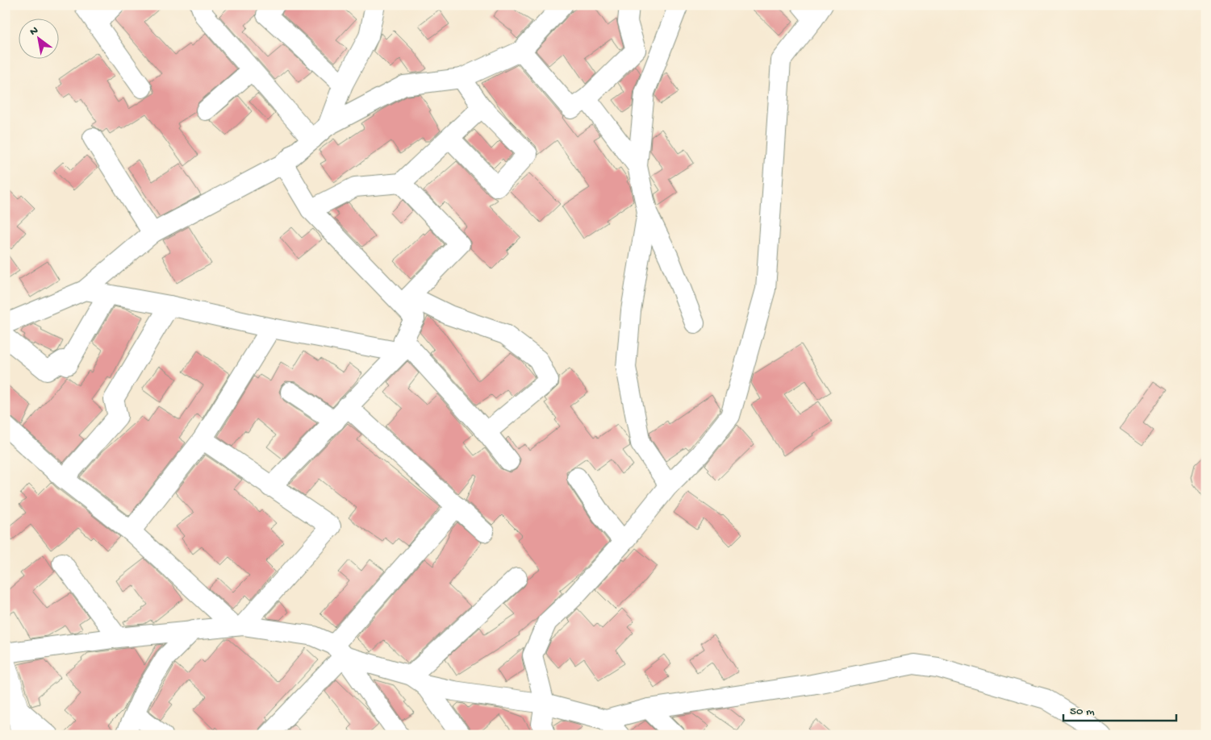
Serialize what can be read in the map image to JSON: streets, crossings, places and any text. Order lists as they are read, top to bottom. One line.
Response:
{"scale_bar":"50 m","north":"top left"}
